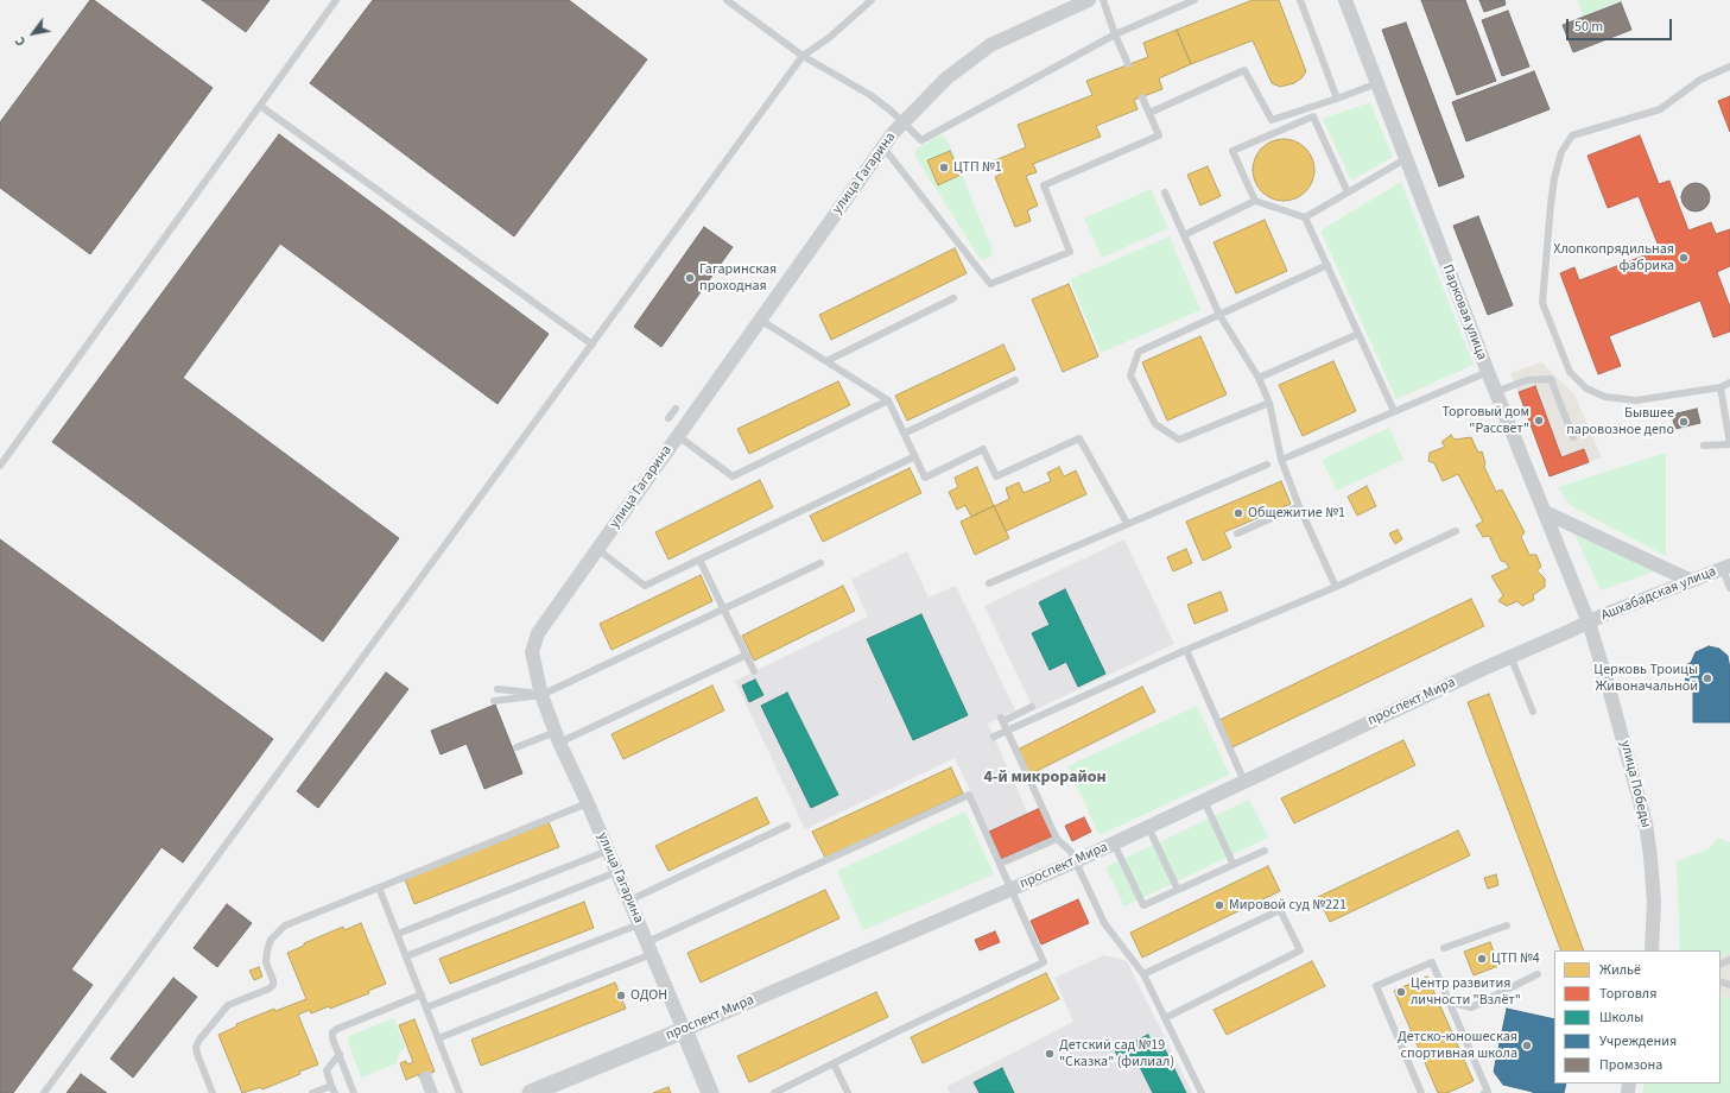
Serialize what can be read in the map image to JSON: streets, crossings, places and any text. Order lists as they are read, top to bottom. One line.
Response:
{"streets":{"street":["улица Гагарина","Парковая улица","Ашхабадская улица","проспект Мира","улица Победы"]},"crossings":[["улица Гагарина","проспект Мира"],["Парковая улица","Ашхабадская улица"],["Парковая улица","проспект Мира"],["Парковая улица","улица Победы"],["Ашхабадская улица","проспект Мира"],["Ашхабадская улица","улица Победы"],["проспект Мира","улица Победы"]],"districts":["4-й микрорайон"],"places":["ЦТП №1","Хлопкопрядильная фабрика","Гагаринская проходная","Торговый дом \"Рассвет\"","Бывшее паровозное депо","Общежитие №1","Церковь Троицы Живоначальной","Мировой суд №221","ЦТП №4","Центр развития личности \"Взлёт\"","ОДОН","Детско-юношеская спортивная школа","Детский сад №19 \"Сказка\" (филиал)"],"legend":["Жильё","Торговля","Школы","Учреждения","Промзона"],"scale_bar":"50 m","north":"bottom left"}
